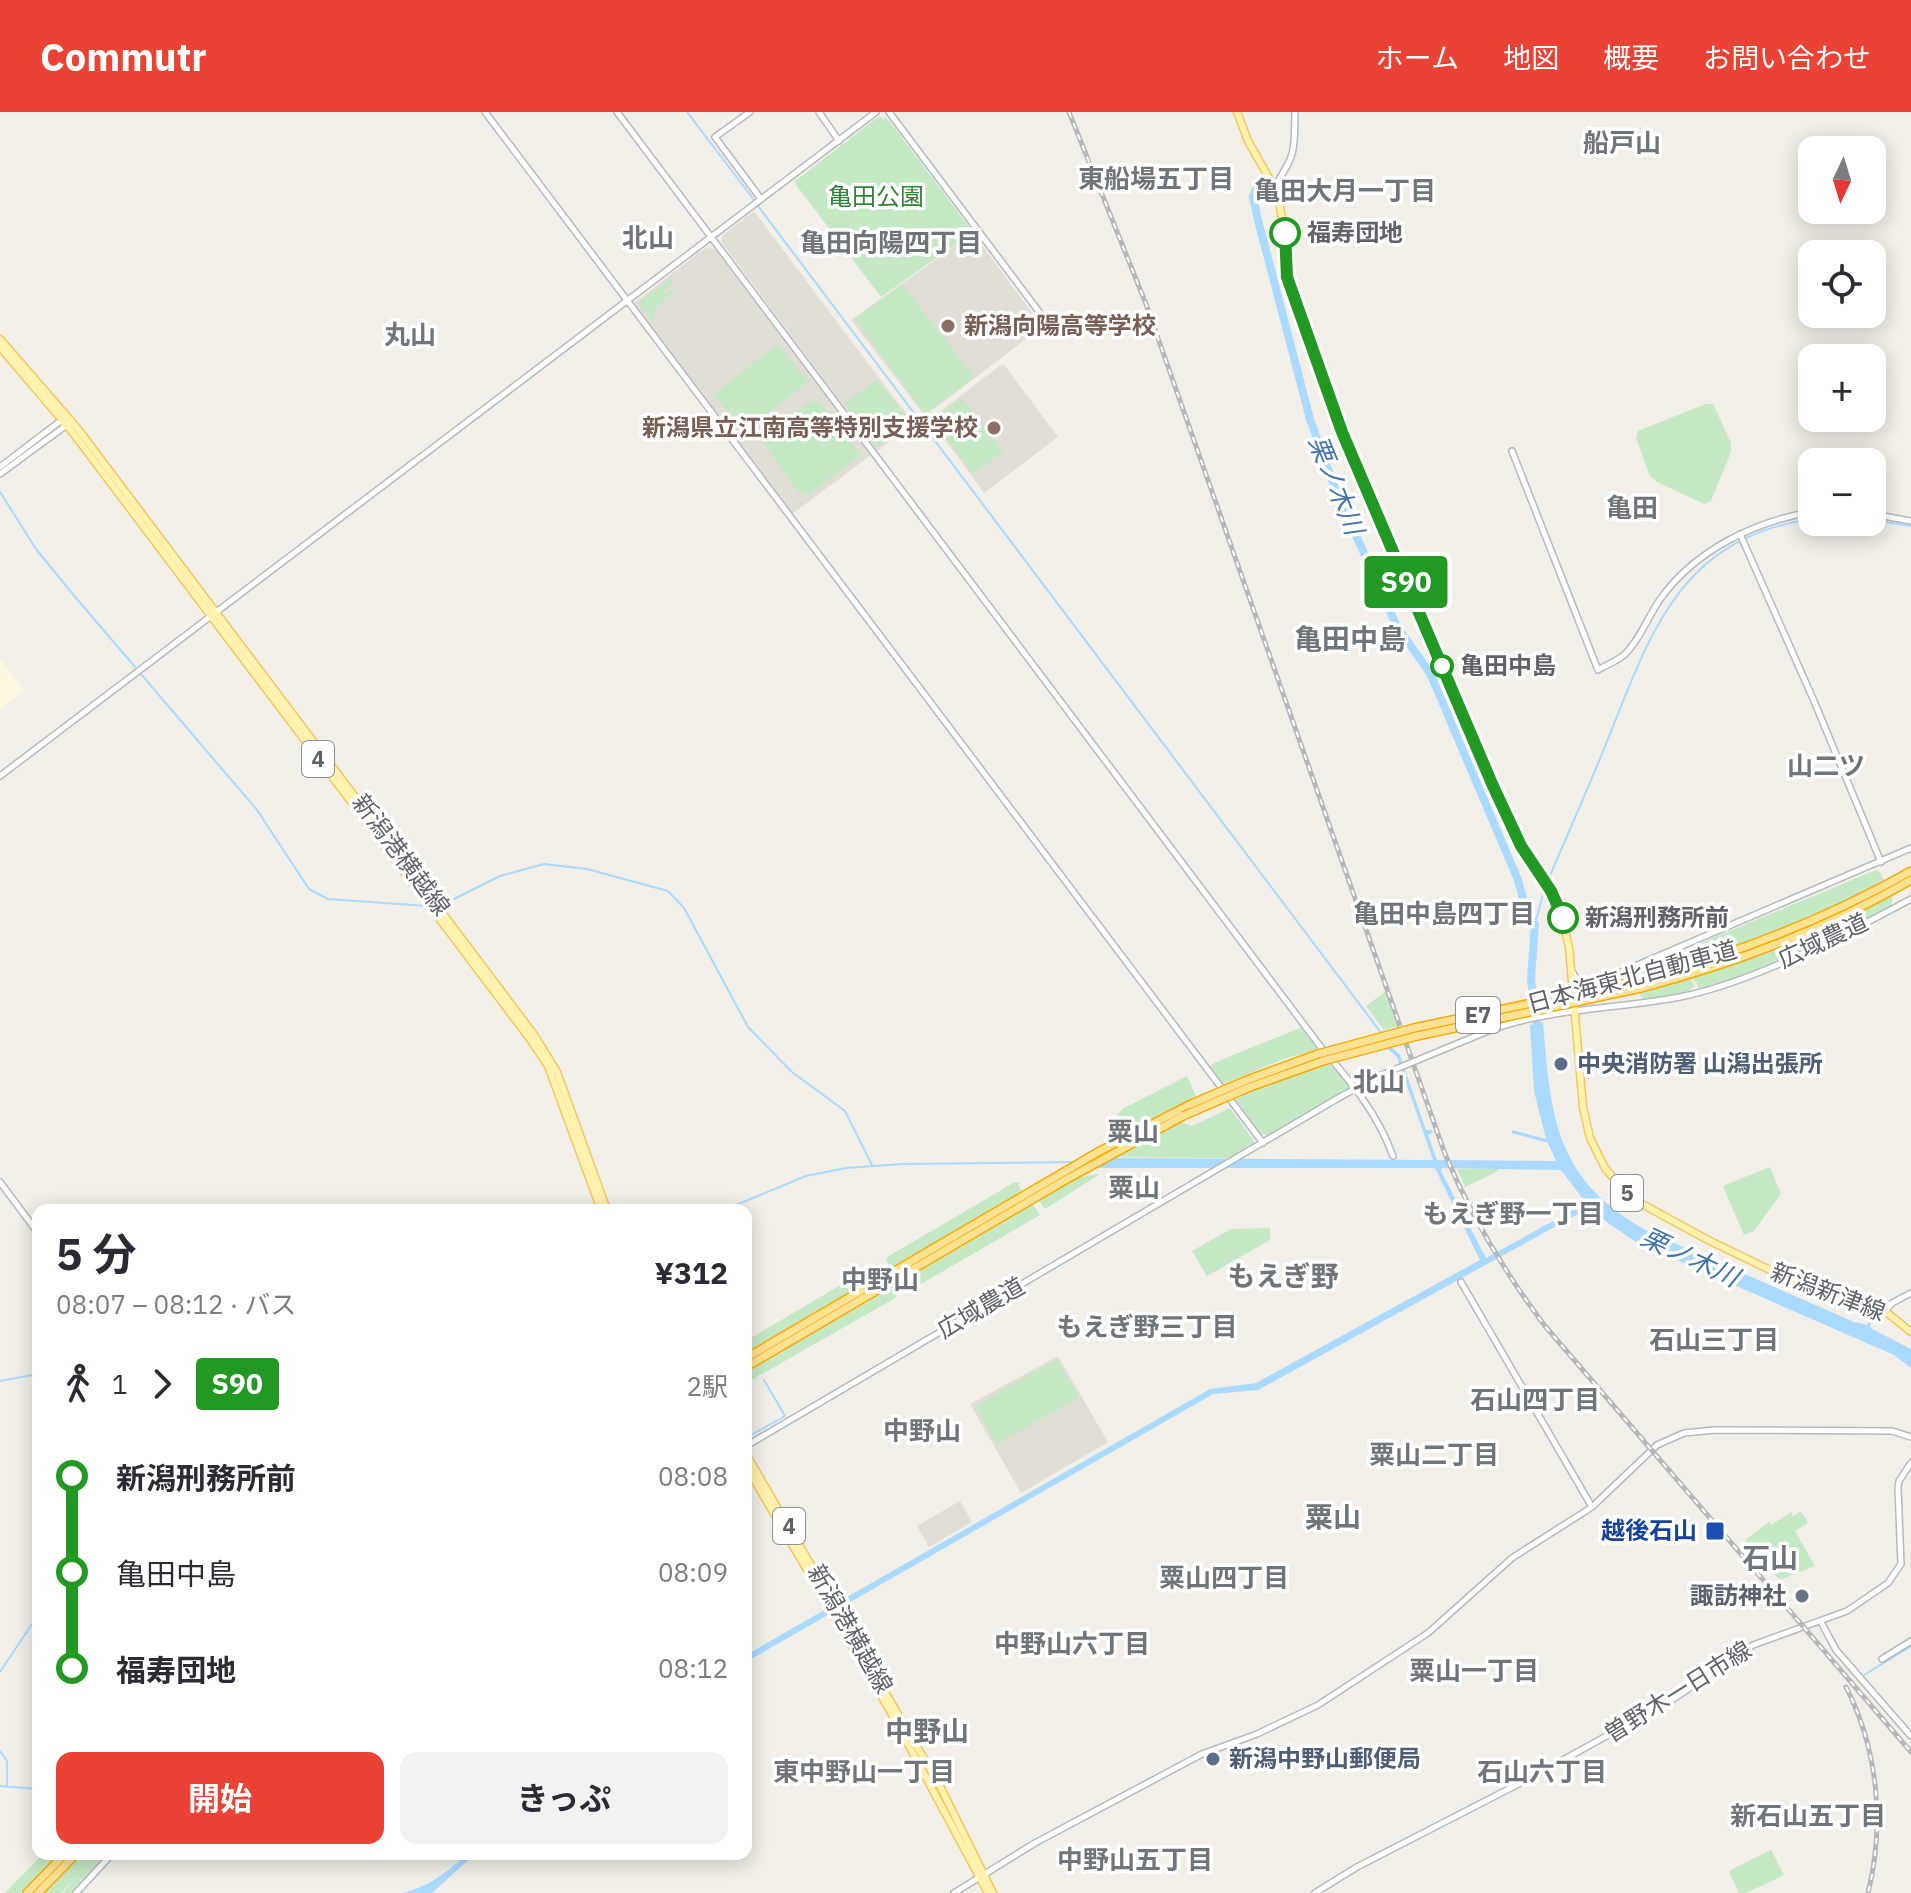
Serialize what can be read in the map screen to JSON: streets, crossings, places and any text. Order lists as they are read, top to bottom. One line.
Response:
{"streets":{"highway":["日本海東北自動車道","E7"],"main road":["4","新潟港横越線","5","新潟新津線"],"street":["広域農道","曽野木一日市線"]},"crossings":[["広域農道","新潟新津線"]],"districts":["船戸山","東船場五丁目","亀田大月一丁目","北山","亀田向陽四丁目","丸山","亀田","亀田中島","山二ツ","亀田中島四丁目","北山","粟山","粟山","もえぎ野一丁目","もえぎ野","中野山","もえぎ野三丁目","石山三丁目","石山四丁目","中野山","粟山二丁目","粟山","石山","粟山四丁目","中野山六丁目","粟山一丁目","中野山","東中野山一丁目","石山六丁目","新石山五丁目","中野山五丁目"],"water":["栗ノ木川"],"parks":["亀田公園"],"places":{"other":["福寿団地","新潟向陽高等学校","新潟県立江南高等特別支援学校","亀田中島","新潟刑務所前","中央消防署 山潟出張所","諏訪神社","新潟中野山郵便局"],"transit":["越後石山"]},"lines":["bus line S90"],"north":"bottom","page":{"header":"Commutr","nav":["ホーム","地図","概要","お問い合わせ"],"on_map":"S90","map_buttons":["+","−"],"heading":["5 分","08:07 – 08:12 · バス","¥312"],"legs":["1","S90","2駅"],"list":[{"name":"新潟刑務所前","value":"08:08"},{"name":"亀田中島","value":"08:09"},{"name":"福寿団地","value":"08:12"}],"buttons":["開始","きっぷ"]}}
